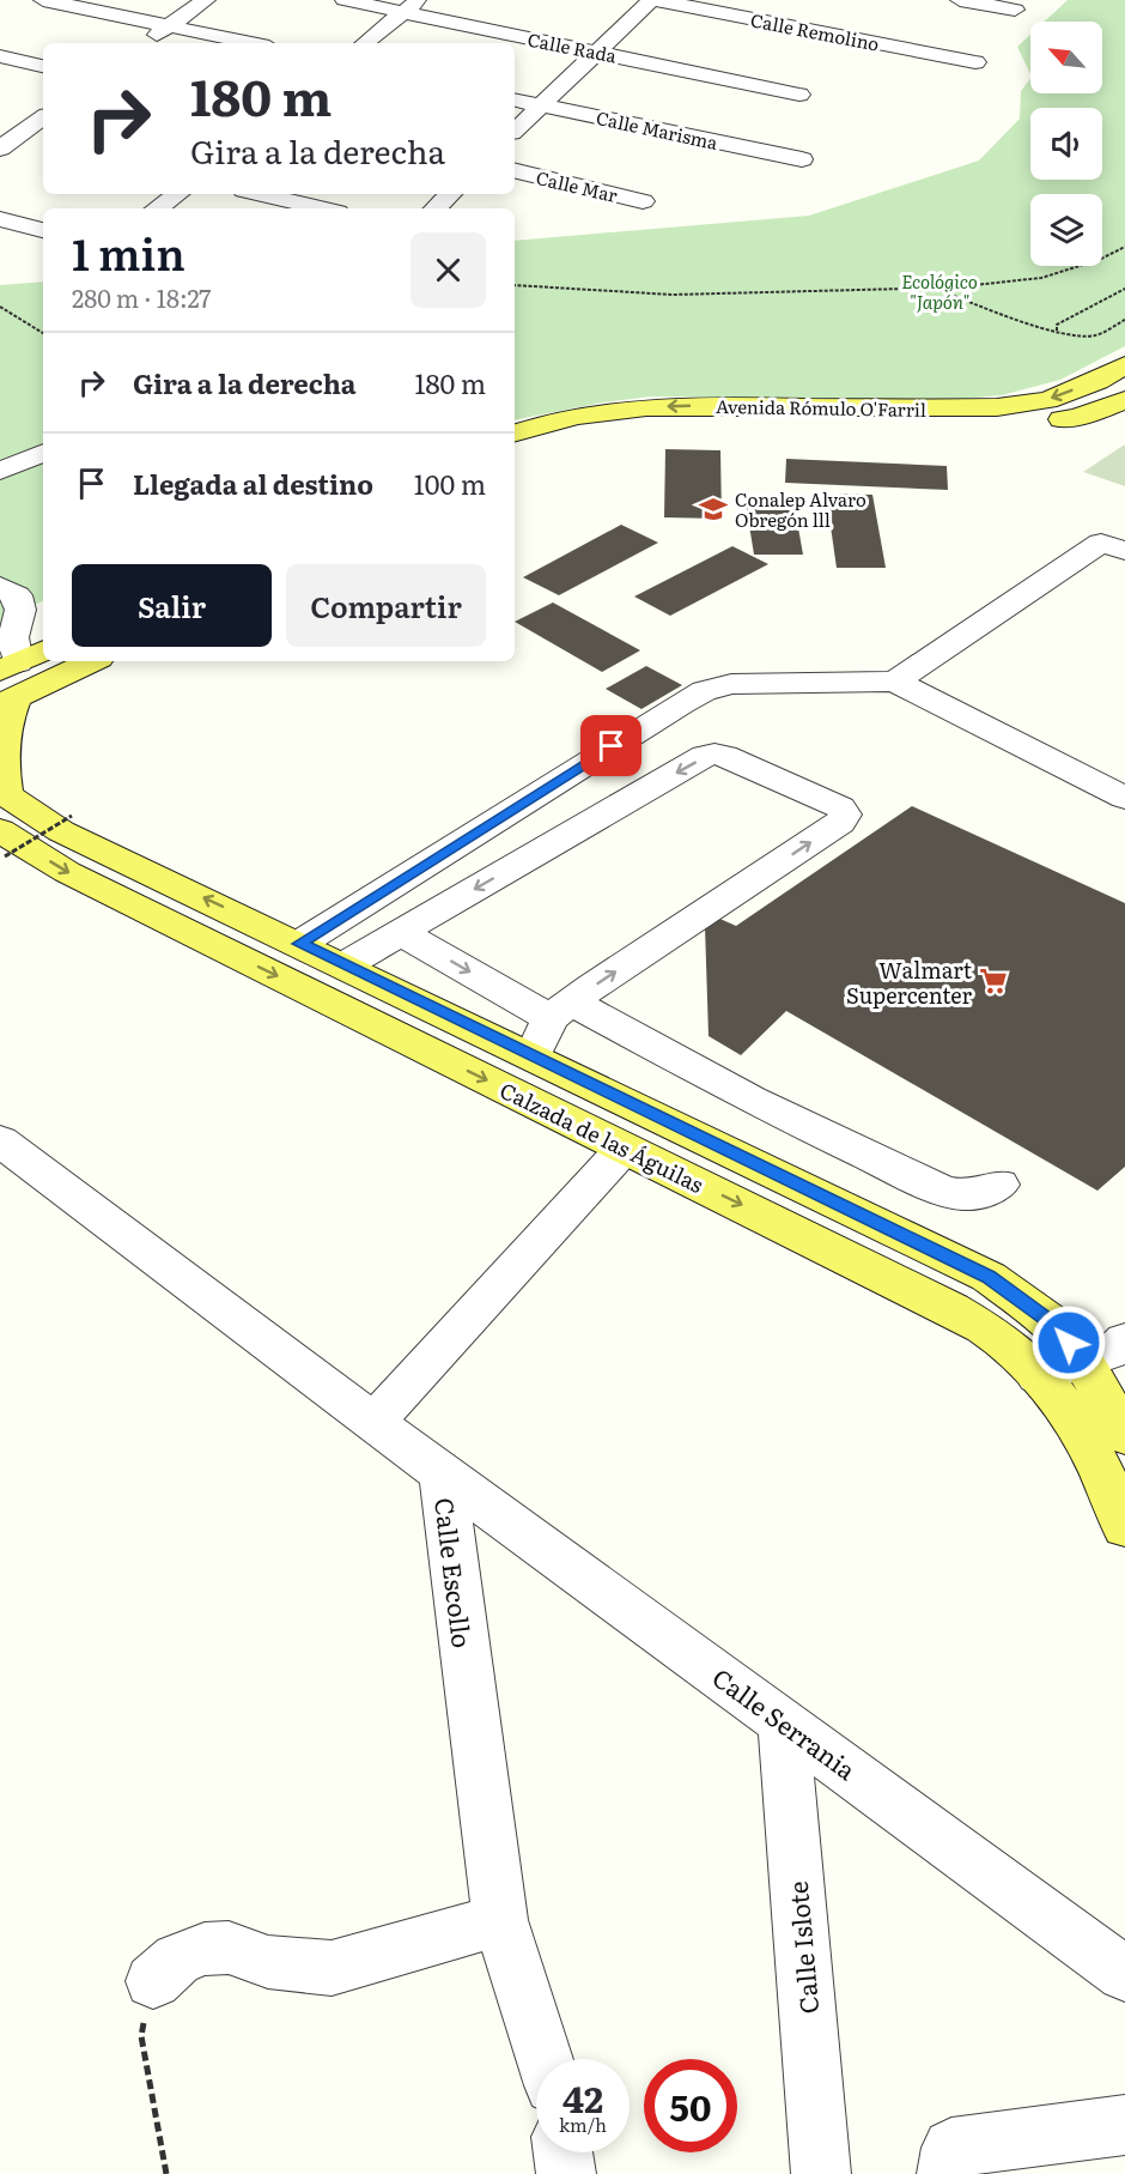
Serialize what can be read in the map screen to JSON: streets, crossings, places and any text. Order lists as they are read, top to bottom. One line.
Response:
{"streets":{"main road":["Avenida Rómulo O'Farril","Calzada de las Águilas"],"street":["Calle Remolino","Calle Rada","Calle Marisma","Calle Mar","Calle Escollo","Calle Serrania","Calle Islote"]},"crossings":[["Calle Escollo","Calle Serrania"],["Calle Serrania","Calle Islote"]],"parks":["Ecológico \"Japón\""],"places":{"school or university":["Conalep Alvaro Obregón lll"],"supermarket":["Walmart Supercenter"]},"north":"top left","page":{"turn":["180 m","Gira a la derecha"],"heading":["1 min","280 m · 18:27"],"list":[{"name":"Gira a la derecha","value":"180 m"},{"name":"Llegada al destino","value":"100 m"}],"buttons":["Salir","Compartir"],"speed":"42 km/h","limit":"50"}}
